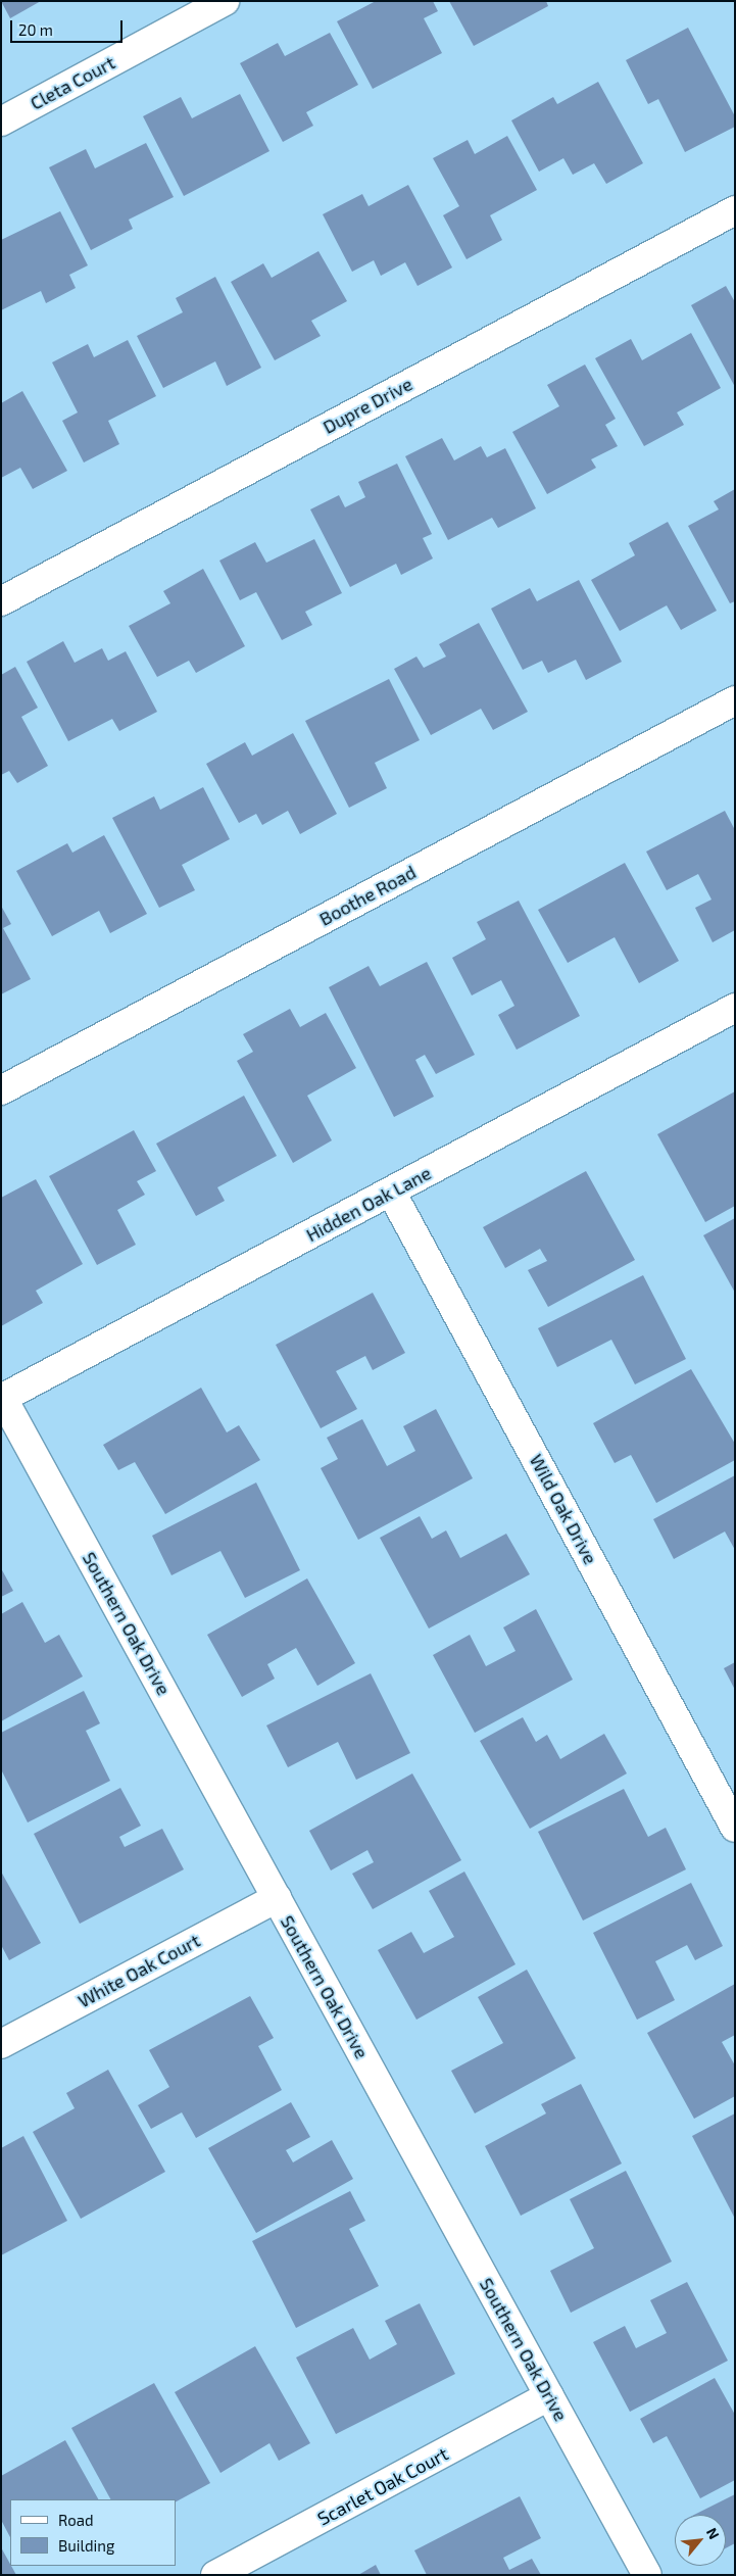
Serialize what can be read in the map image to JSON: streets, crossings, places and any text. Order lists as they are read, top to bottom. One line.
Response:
{"streets":{"street":["Cleta Court","Dupre Drive","Boothe Road","Hidden Oak Lane","Wild Oak Drive","Southern Oak Drive","White Oak Court","Scarlet Oak Court"]},"crossings":[["Hidden Oak Lane","Wild Oak Drive"],["Hidden Oak Lane","Southern Oak Drive"],["Southern Oak Drive","White Oak Court"],["Southern Oak Drive","Scarlet Oak Court"]],"legend":["Road","Building"],"scale_bar":"20 m","north":"top right"}
